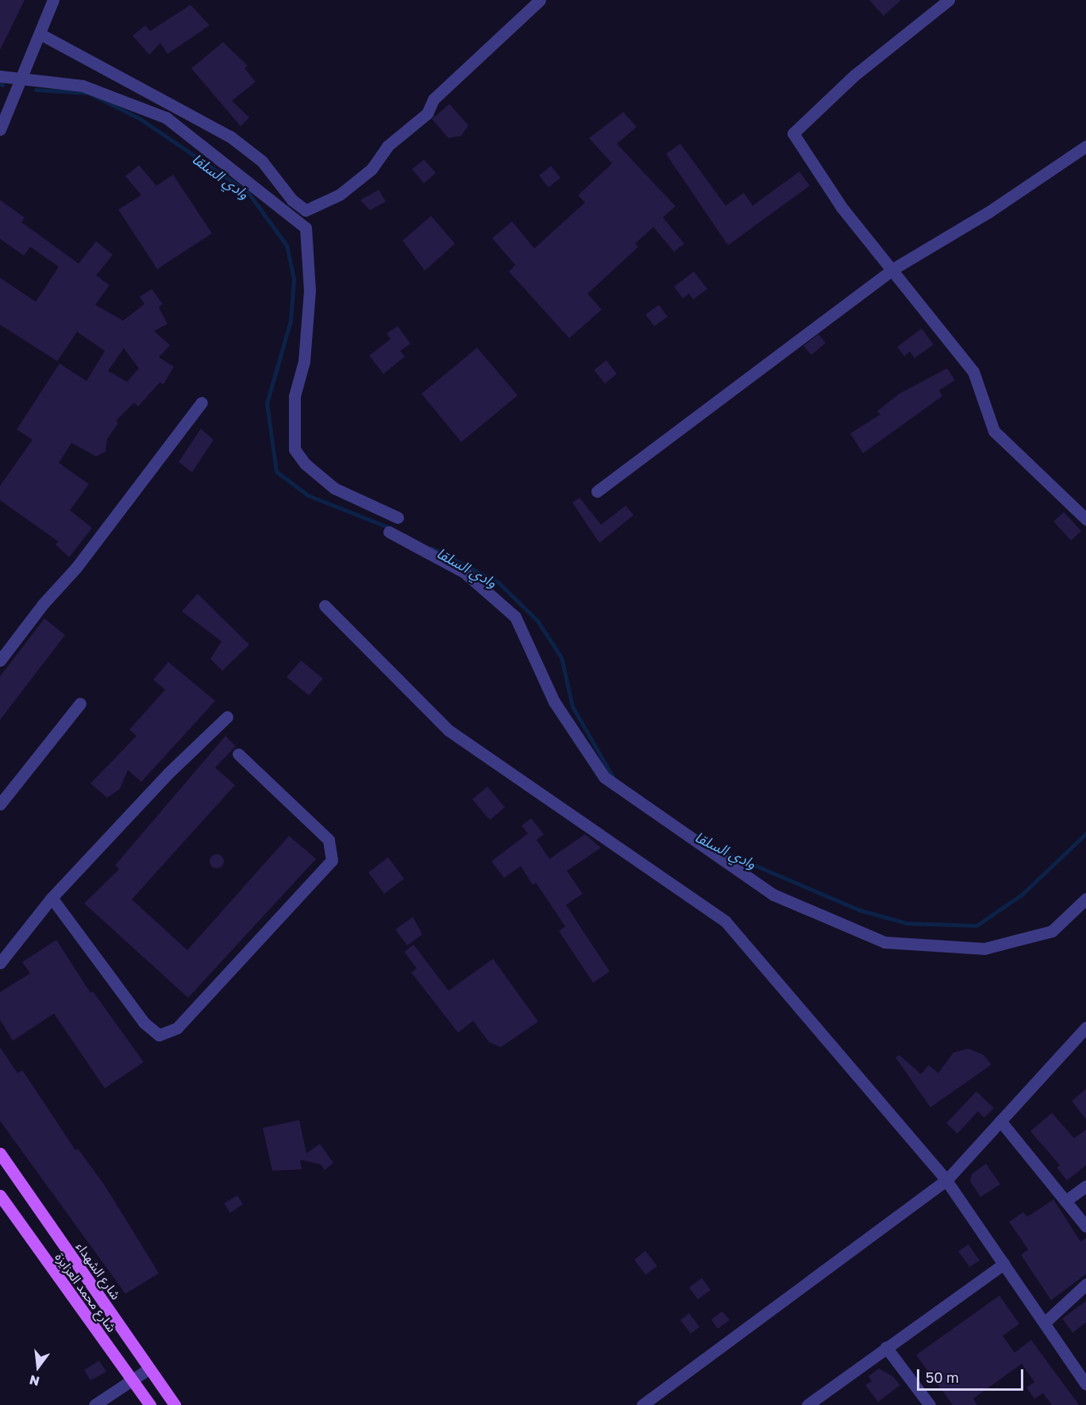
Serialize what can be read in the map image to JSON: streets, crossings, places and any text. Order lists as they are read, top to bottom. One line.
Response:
{"streets":{"main road":["شارع الشهداء","شارع محمد العزايزة"]},"water":["وادي السلقا"],"scale_bar":"50 m","north":"bottom"}
